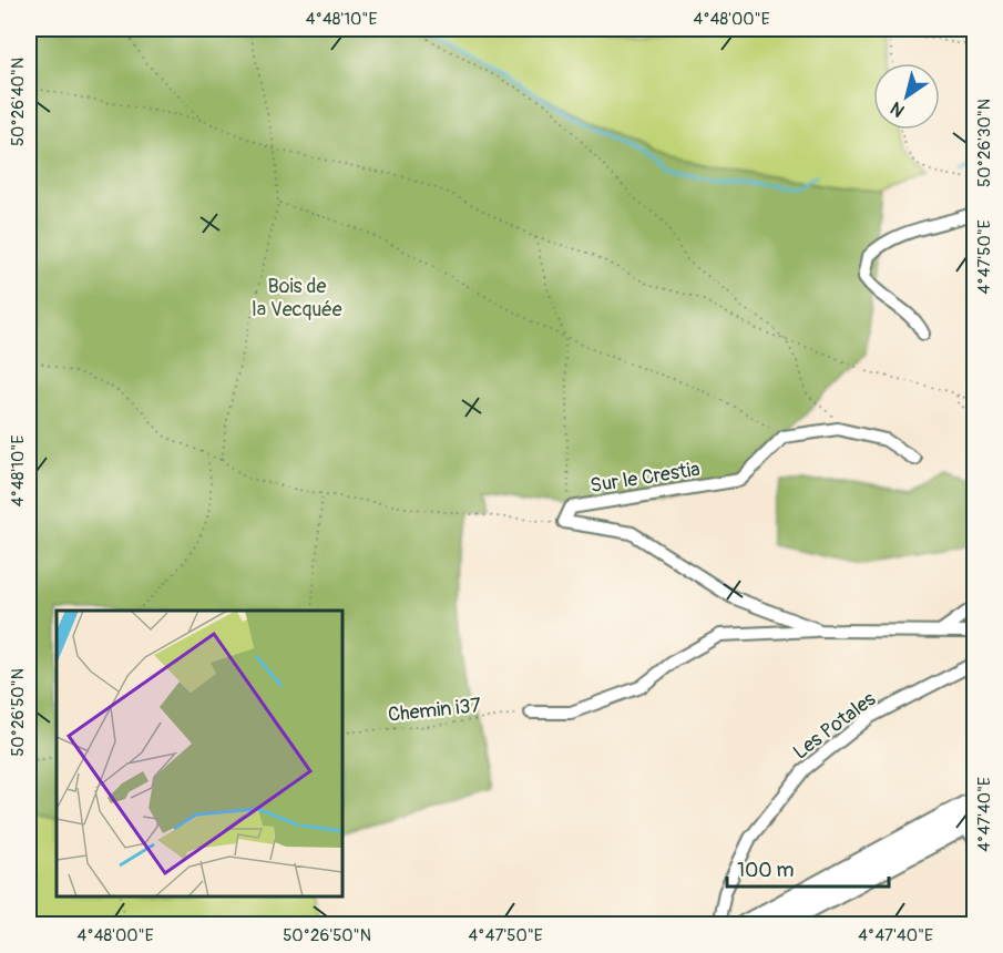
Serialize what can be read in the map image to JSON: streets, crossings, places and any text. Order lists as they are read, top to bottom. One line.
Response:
{"streets":{"street":["Sur le Crestia","Les Potales"],"path":["Chemin i37"]},"parks":["Bois de la Vecquée"],"scale_bar":"100 m","north":"bottom left","coordinates":["4°48'10\"E","4°48'00\"E","50°26'40\"N","50°26'30\"N","4°47'50\"E","50°26'50\"N","4°47'40\"E"]}
